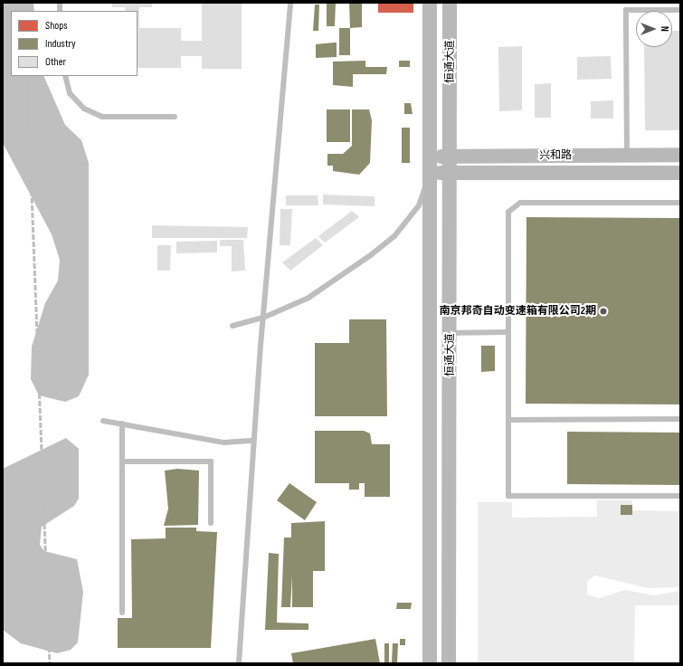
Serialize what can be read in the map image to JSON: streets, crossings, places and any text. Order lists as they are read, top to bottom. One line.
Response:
{"streets":{"main road":["恒通大道","兴和路"]},"crossings":[["恒通大道","兴和路"]],"places":["南京邦奇自动变速箱有限公司2期"],"legend":["Shops","Industry","Other"],"north":"right"}
